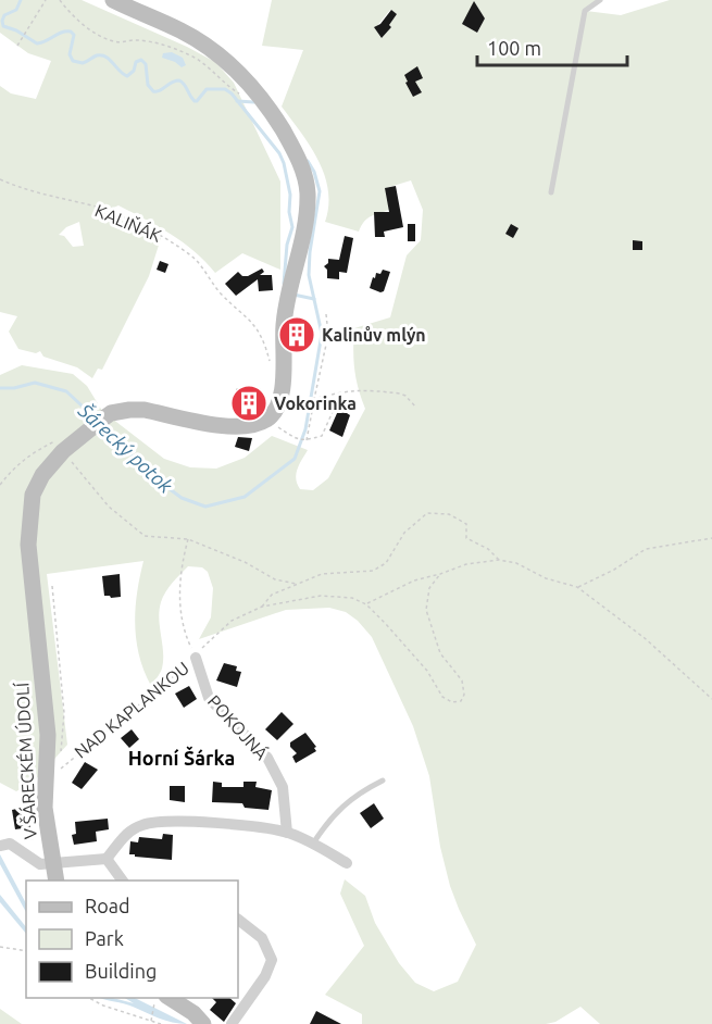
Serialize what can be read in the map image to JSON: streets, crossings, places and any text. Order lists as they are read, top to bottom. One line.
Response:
{"streets":{"street":["POKOJNÁ","V ŠÁRECKÉM ÚDOLÍ"],"path":["KALIŇÁK","NAD KAPLANKOU"]},"crossings":[["NAD KAPLANKOU","POKOJNÁ"],["NAD KAPLANKOU","V ŠÁRECKÉM ÚDOLÍ"]],"districts":["Horní Šárka"],"water":["Šárecký potok"],"places":{"building":["Kalinův mlýn","Vokorinka"]},"legend":["Road","Park","Building"],"scale_bar":"100 m"}
